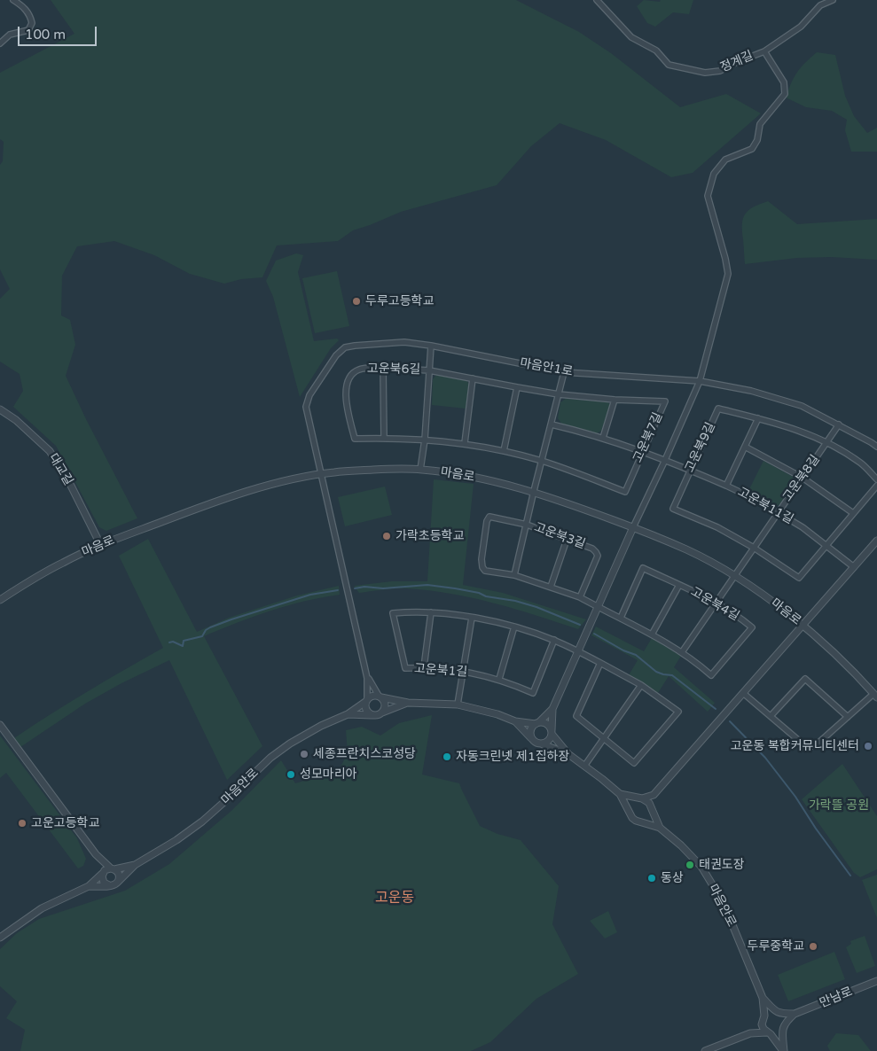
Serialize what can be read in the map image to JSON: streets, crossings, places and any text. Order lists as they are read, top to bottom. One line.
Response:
{"streets":{"street":["정계길","마음안1로","고운북6길","고운북7길","고운북9길","대교길","마음로","고운북8길","고운북11길","고운북3길","고운북4길","고운북1길","마음안로","만남로"]},"crossings":[["마음안1로","마음로"],["마음안1로","고운북8길"],["고운북6길","고운북7길"],["고운북9길","고운북8길"],["고운북9길","고운북11길"],["대교길","마음로"],["마음로","고운북8길"],["고운북8길","고운북11길"],["고운북8길","고운북4길"],["고운북3길","고운북4길"]],"districts":["고운동"],"parks":["가락뜰 공원"],"places":["두루고등학교","가락초등학교","고운동 복합커뮤니티센터","세종프란치스코성당","자동크린넷 제1집하장","성모마리아","고운고등학교","태권도장","동상","두루중학교"],"scale_bar":"100 m"}
